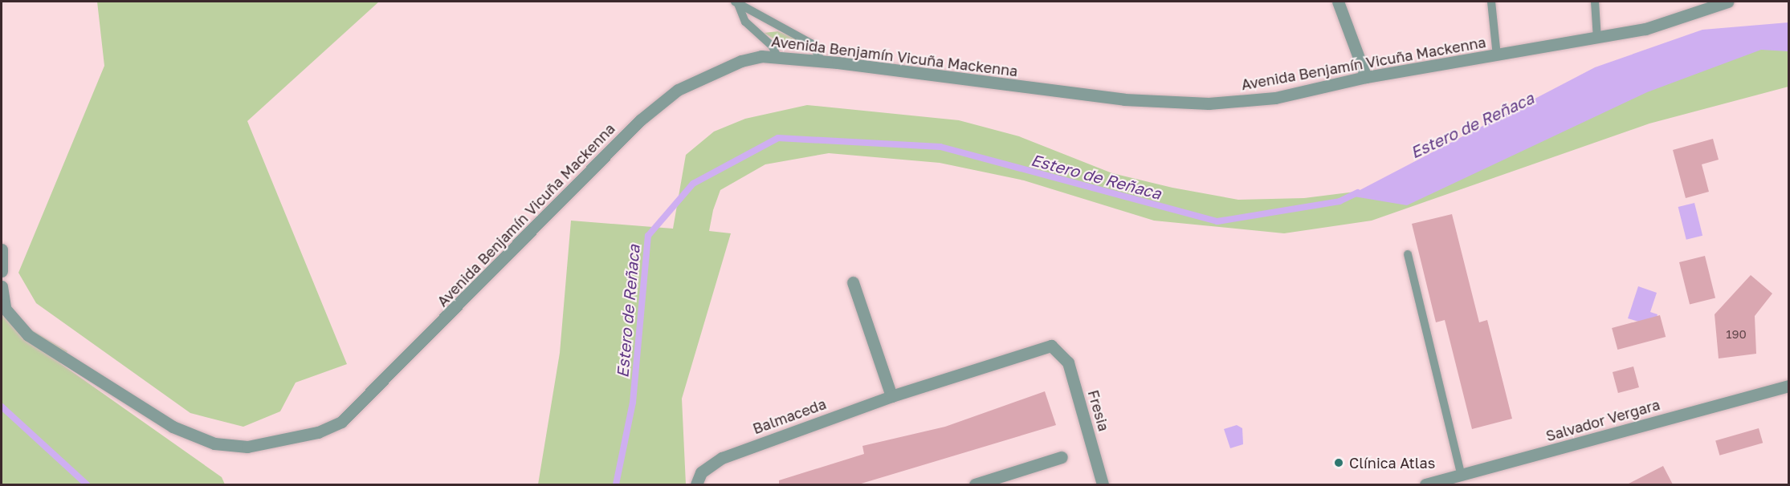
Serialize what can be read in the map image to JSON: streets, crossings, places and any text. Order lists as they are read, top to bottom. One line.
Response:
{"streets":{"street":["Avenida Benjamín Vicuña Mackenna","Fresia","Balmaceda","Salvador Vergara"]},"crossings":[["Fresia","Balmaceda"]],"water":["Estero de Reñaca"],"places":["Clínica Atlas"],"house_numbers":["190"]}
